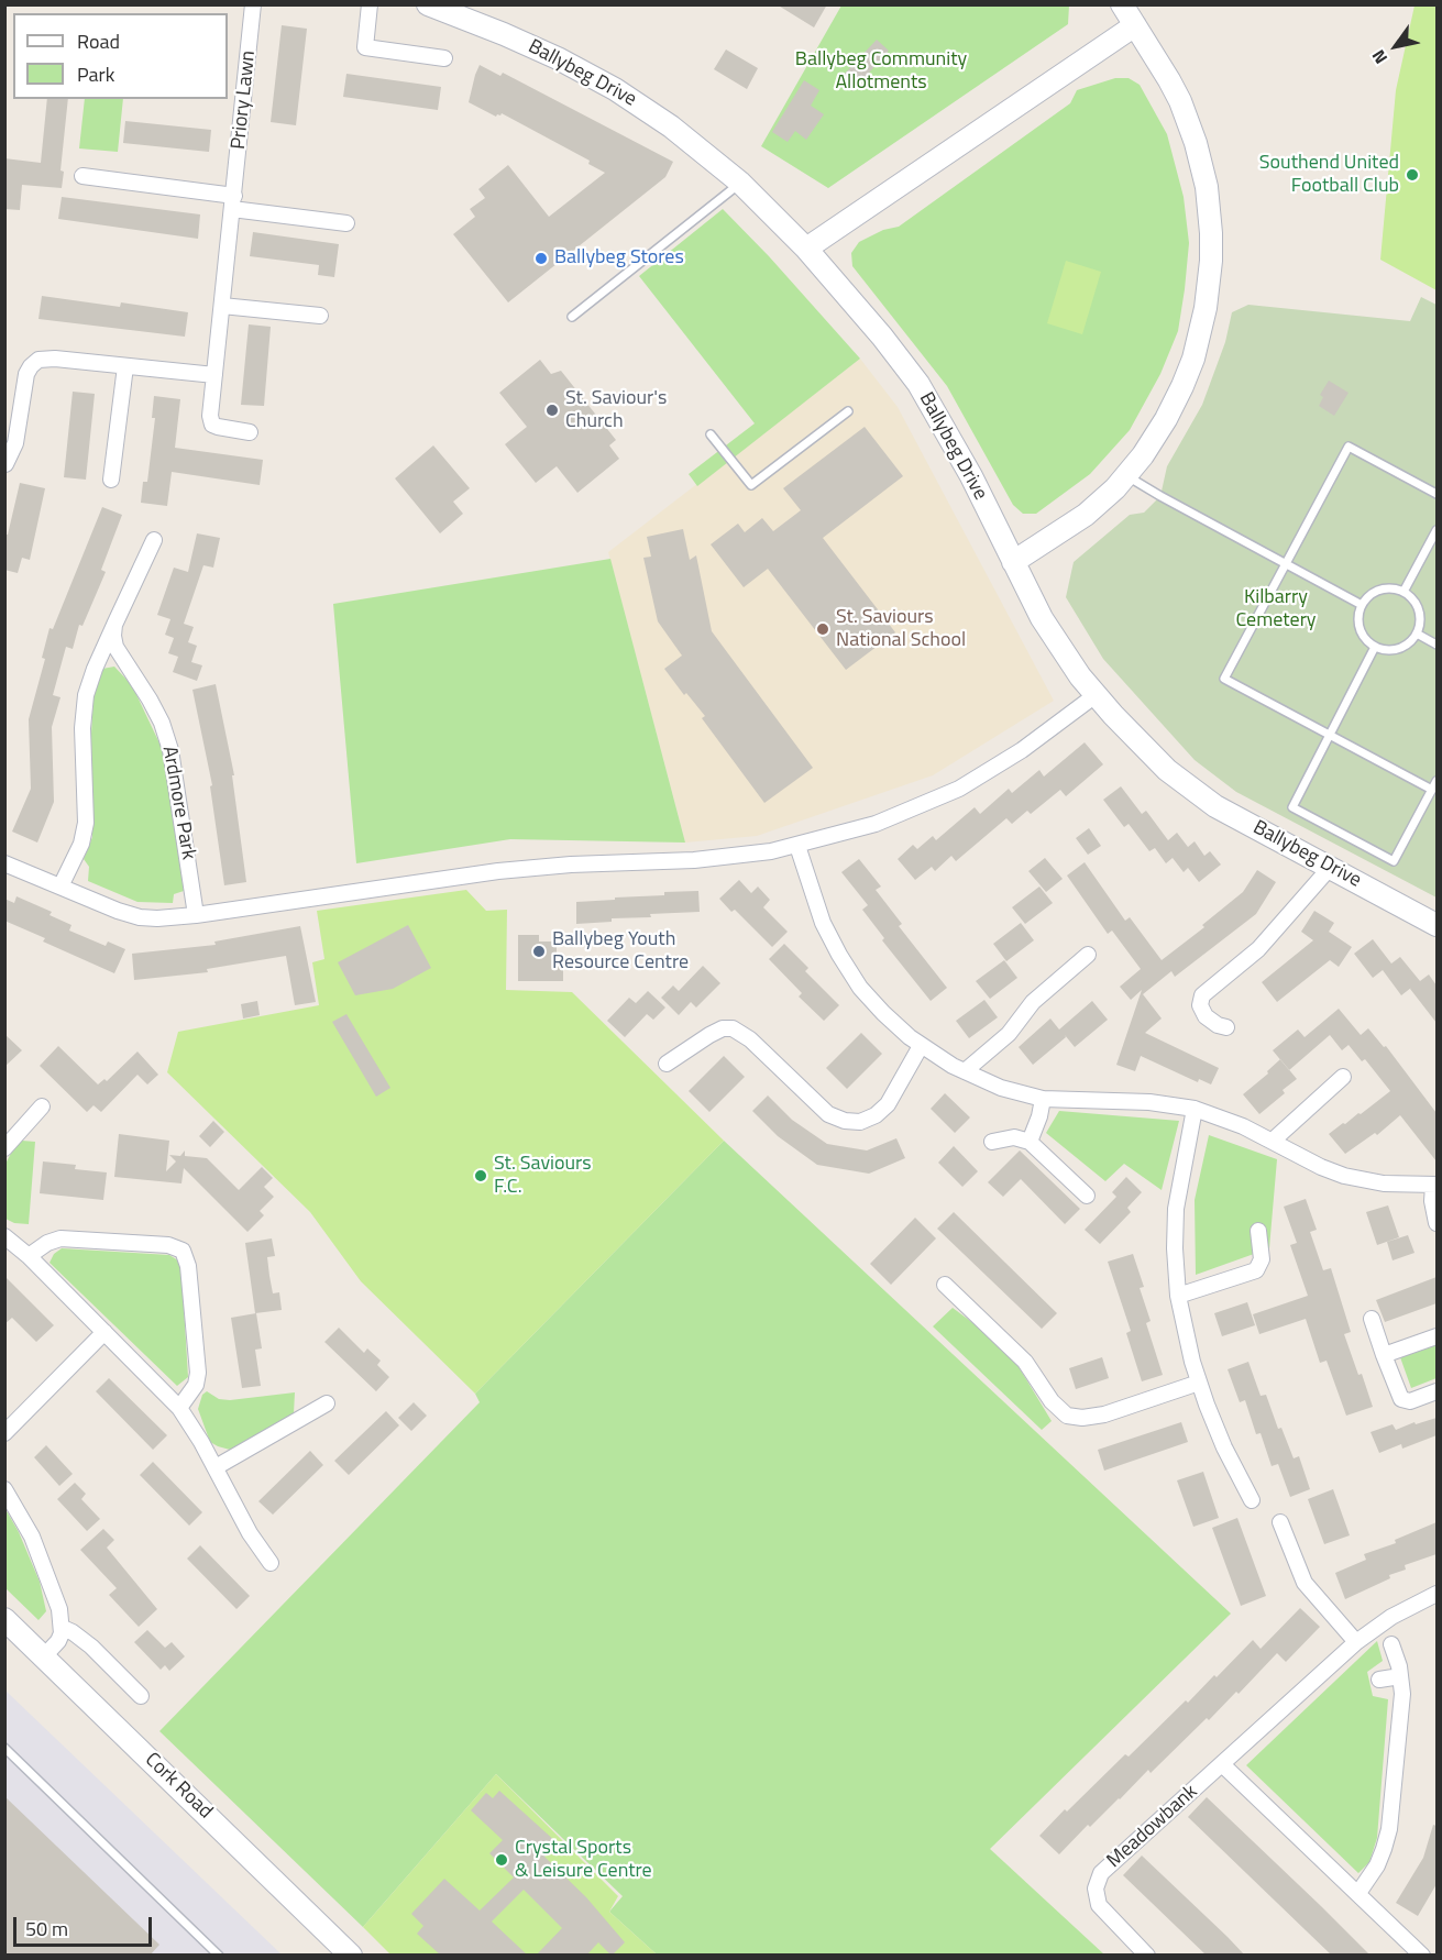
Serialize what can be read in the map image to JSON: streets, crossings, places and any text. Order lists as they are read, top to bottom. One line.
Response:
{"streets":{"street":["Ballybeg Drive","Priory Lawn","Ardmore Park","Cork Road","Meadowbank"]},"parks":["Ballybeg Community Allotments","Kilbarry Cemetery"],"places":["Southend United Football Club","Ballybeg Stores","St. Saviour's Church","St. Saviours National School","Ballybeg Youth Resource Centre","St. Saviours F.C.","Crystal Sports & Leisure Centre"],"legend":["Road","Park"],"scale_bar":"50 m","north":"bottom left"}
